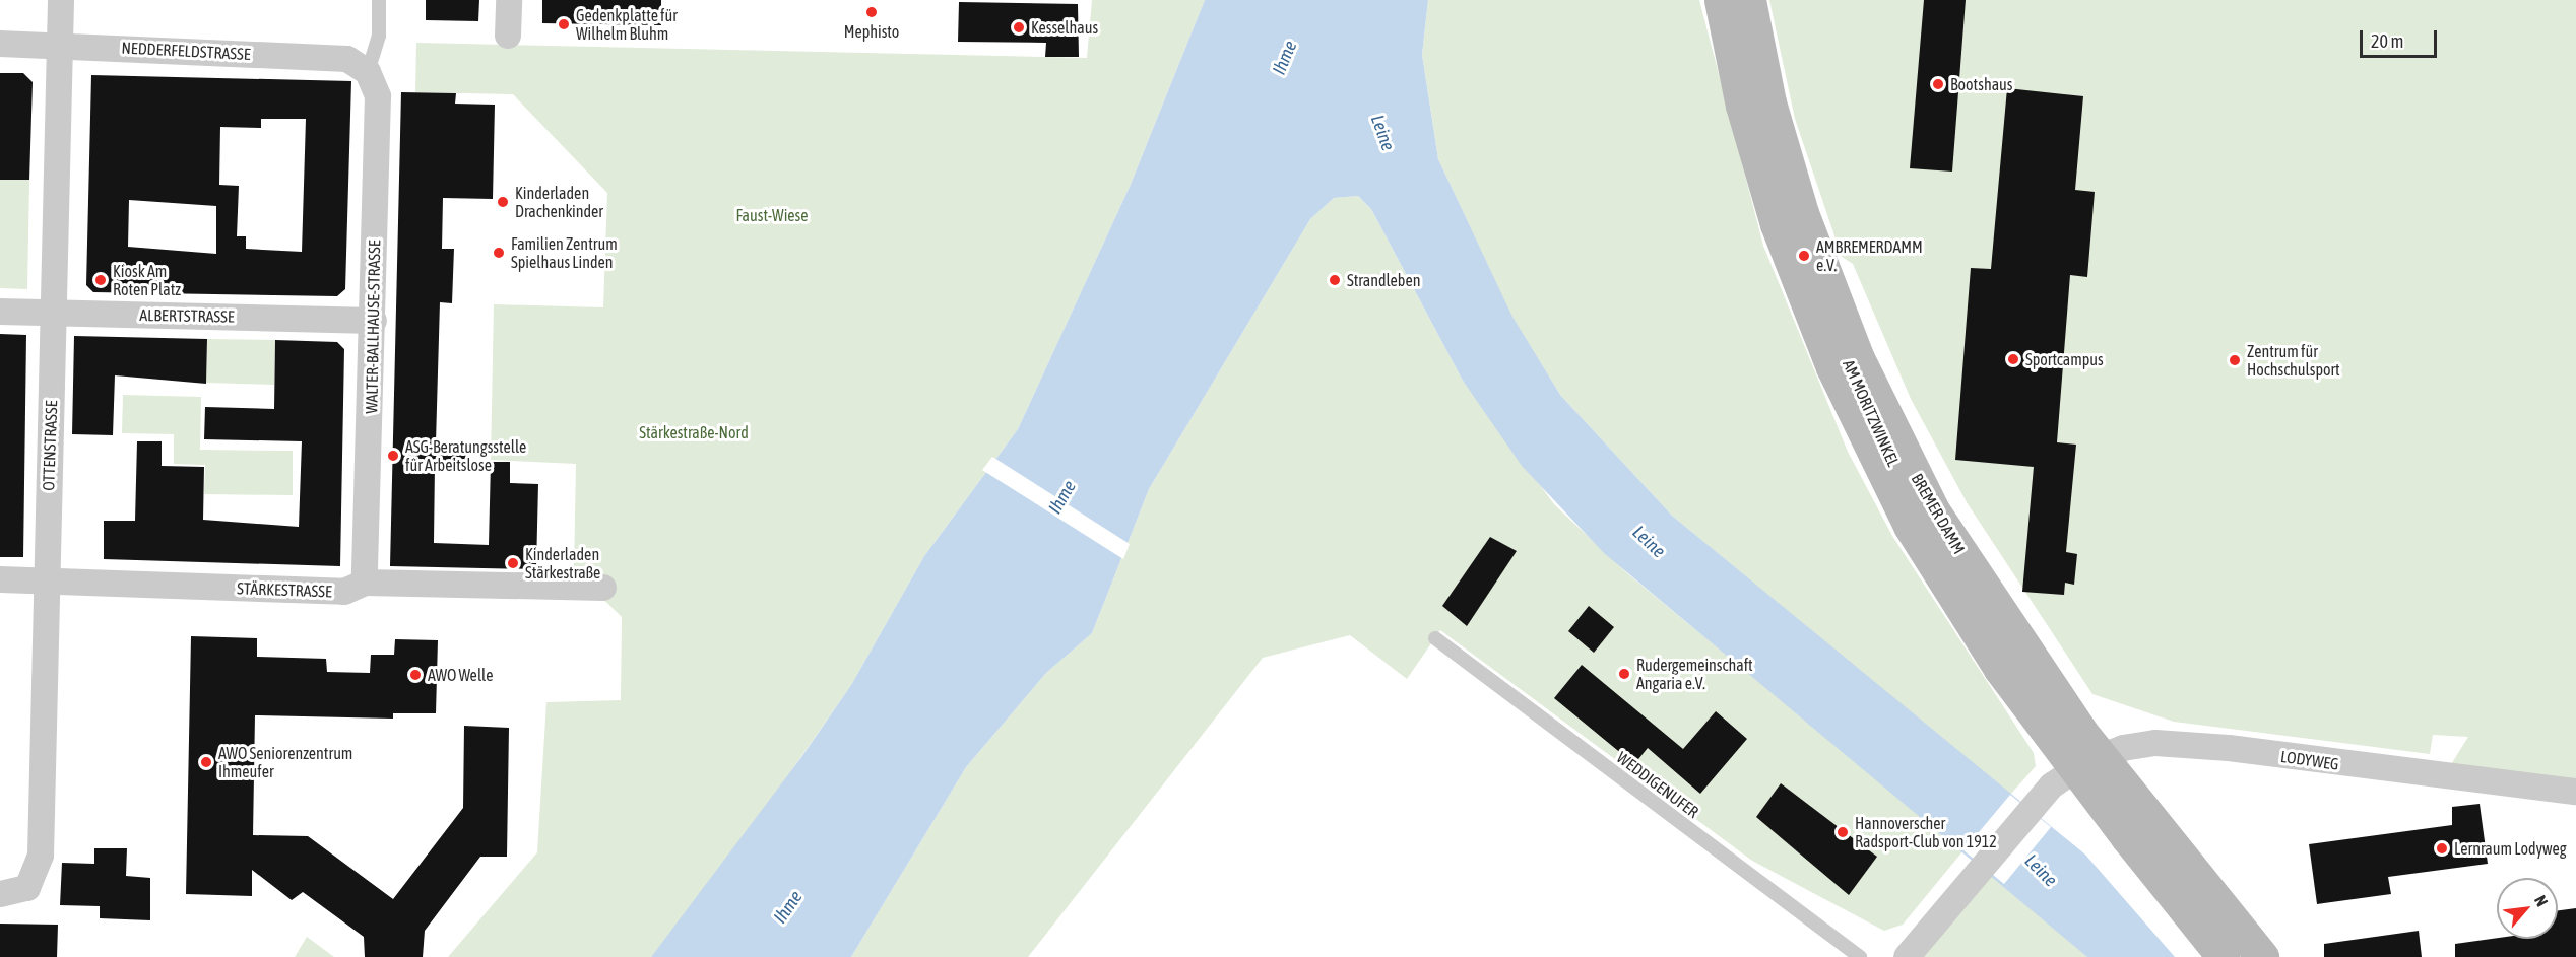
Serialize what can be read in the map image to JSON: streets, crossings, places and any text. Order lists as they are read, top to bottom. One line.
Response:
{"streets":{"main road":["BREMER DAMM"],"street":["NEDDERFELDSTRASSE","ALBERTSTRASSE","WALTER-BALLHAUSE-STRASSE","AM MORITZWINKEL","OTTENSTRASSE","STÄRKESTRASSE","LODYWEG"],"lane":["WEDDIGENUFER"]},"crossings":[["NEDDERFELDSTRASSE","WALTER-BALLHAUSE-STRASSE"],["NEDDERFELDSTRASSE","OTTENSTRASSE"],["ALBERTSTRASSE","WALTER-BALLHAUSE-STRASSE"],["ALBERTSTRASSE","OTTENSTRASSE"],["WALTER-BALLHAUSE-STRASSE","STÄRKESTRASSE"],["AM MORITZWINKEL","BREMER DAMM"],["AM MORITZWINKEL","LODYWEG"],["OTTENSTRASSE","STÄRKESTRASSE"]],"water":["Ihme","Leine"],"parks":["Faust-Wiese","Stärkestraße-Nord"],"places":["Mephisto","Gedenkplatte für Wilhelm Bluhm","Kesselhaus","Bootshaus","Kinderladen Drachenkinder","Familien Zentrum Spielhaus Linden","AMBREMERDAMM e.V.","Kiosk Am Roten Platz","Strandleben","Sportcampus","Zentrum für Hochschulsport","ASG-Beratungsstelle für Arbeitslose","Kinderladen Stärkestraße","Rudergemeinschaft Angaria e.V.","AWO Welle","AWO Seniorenzentrum Ihmeufer","Hannoverscher Radsport-Club von 1912","Lernraum Lodyweg"],"scale_bar":"20 m","north":"top right"}
